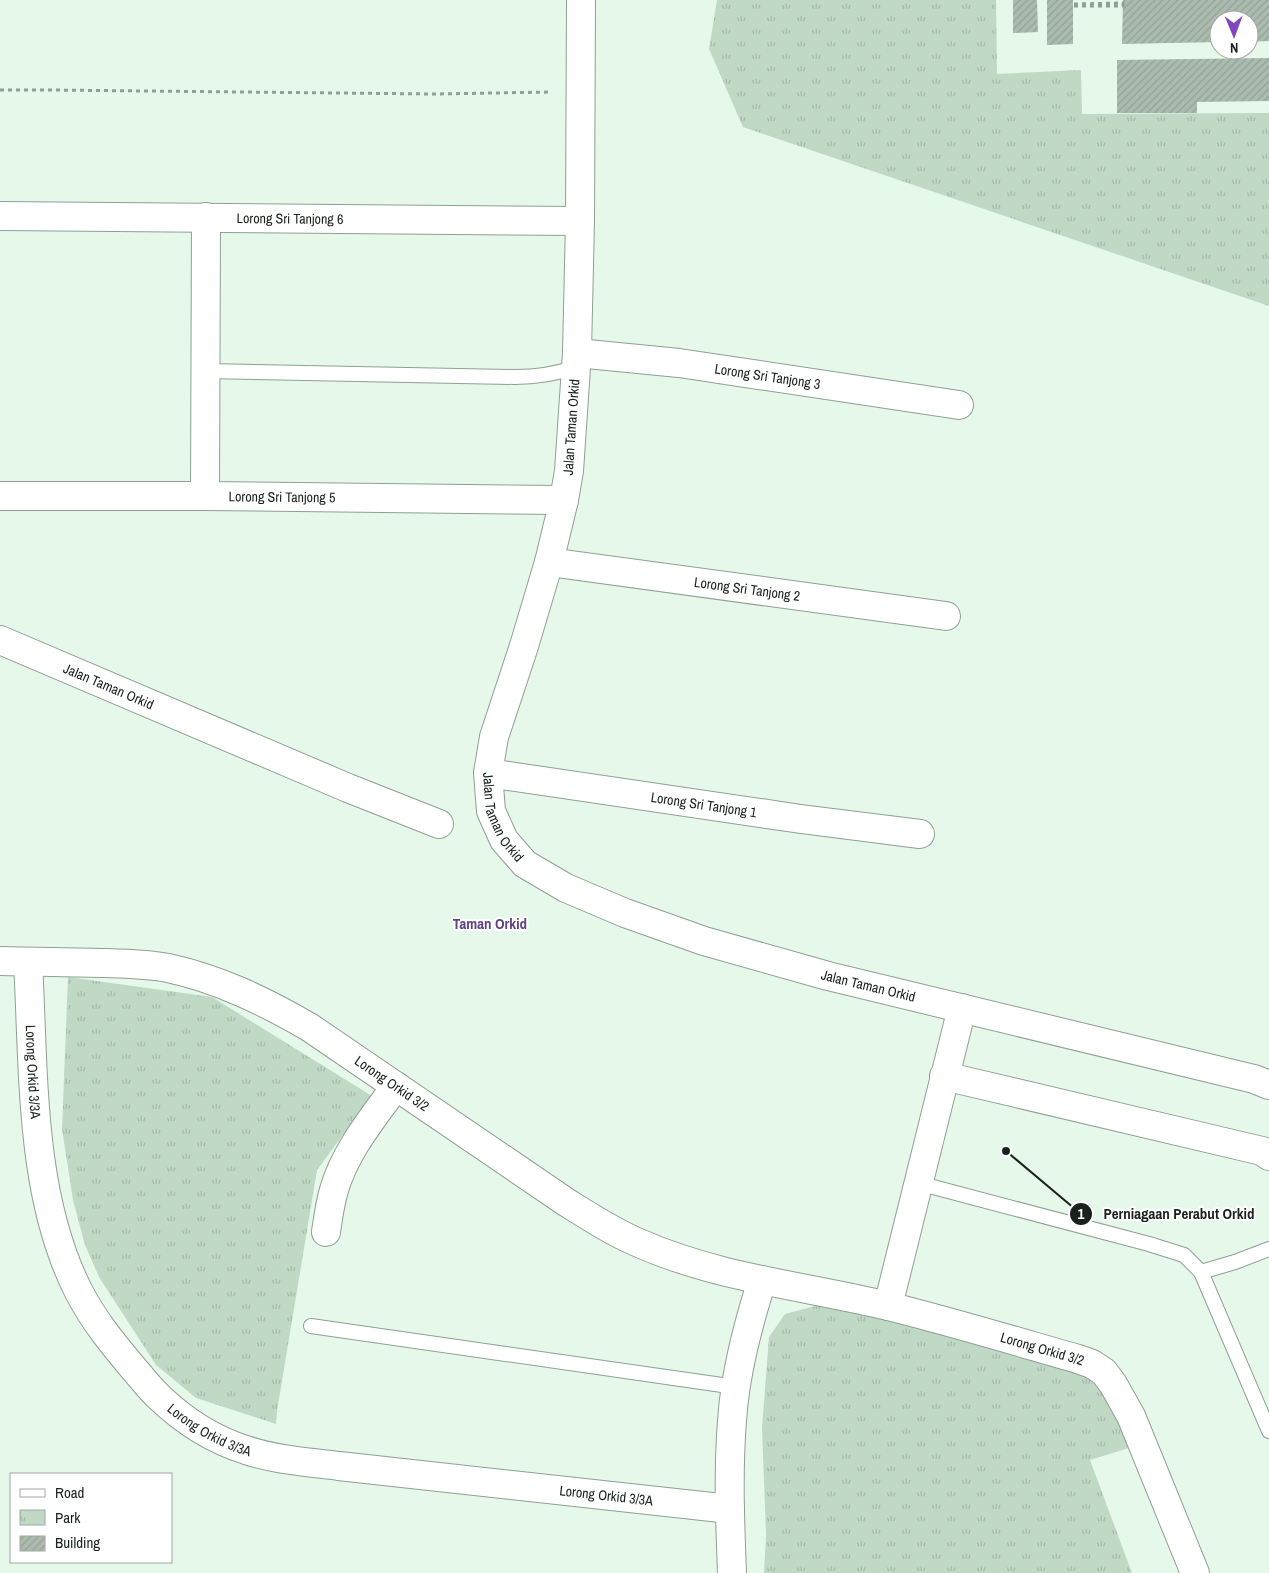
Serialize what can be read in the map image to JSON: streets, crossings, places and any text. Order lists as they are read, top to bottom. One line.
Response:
{"streets":{"street":["Lorong Sri Tanjong 6","Lorong Sri Tanjong 3","Jalan Taman Orkid","Lorong Sri Tanjong 5","Lorong Sri Tanjong 2","Lorong Sri Tanjong 1","Lorong Orkid 3/3A","Lorong Orkid 3/2"]},"crossings":[["Lorong Sri Tanjong 6","Jalan Taman Orkid"],["Lorong Sri Tanjong 3","Jalan Taman Orkid"],["Jalan Taman Orkid","Lorong Sri Tanjong 5"],["Jalan Taman Orkid","Lorong Sri Tanjong 2"],["Jalan Taman Orkid","Lorong Sri Tanjong 1"],["Lorong Orkid 3/3A","Lorong Orkid 3/2"]],"districts":["Taman Orkid"],"places":["Perniagaan Perabut Orkid"],"legend":["Road","Park","Building"],"north":"bottom"}
